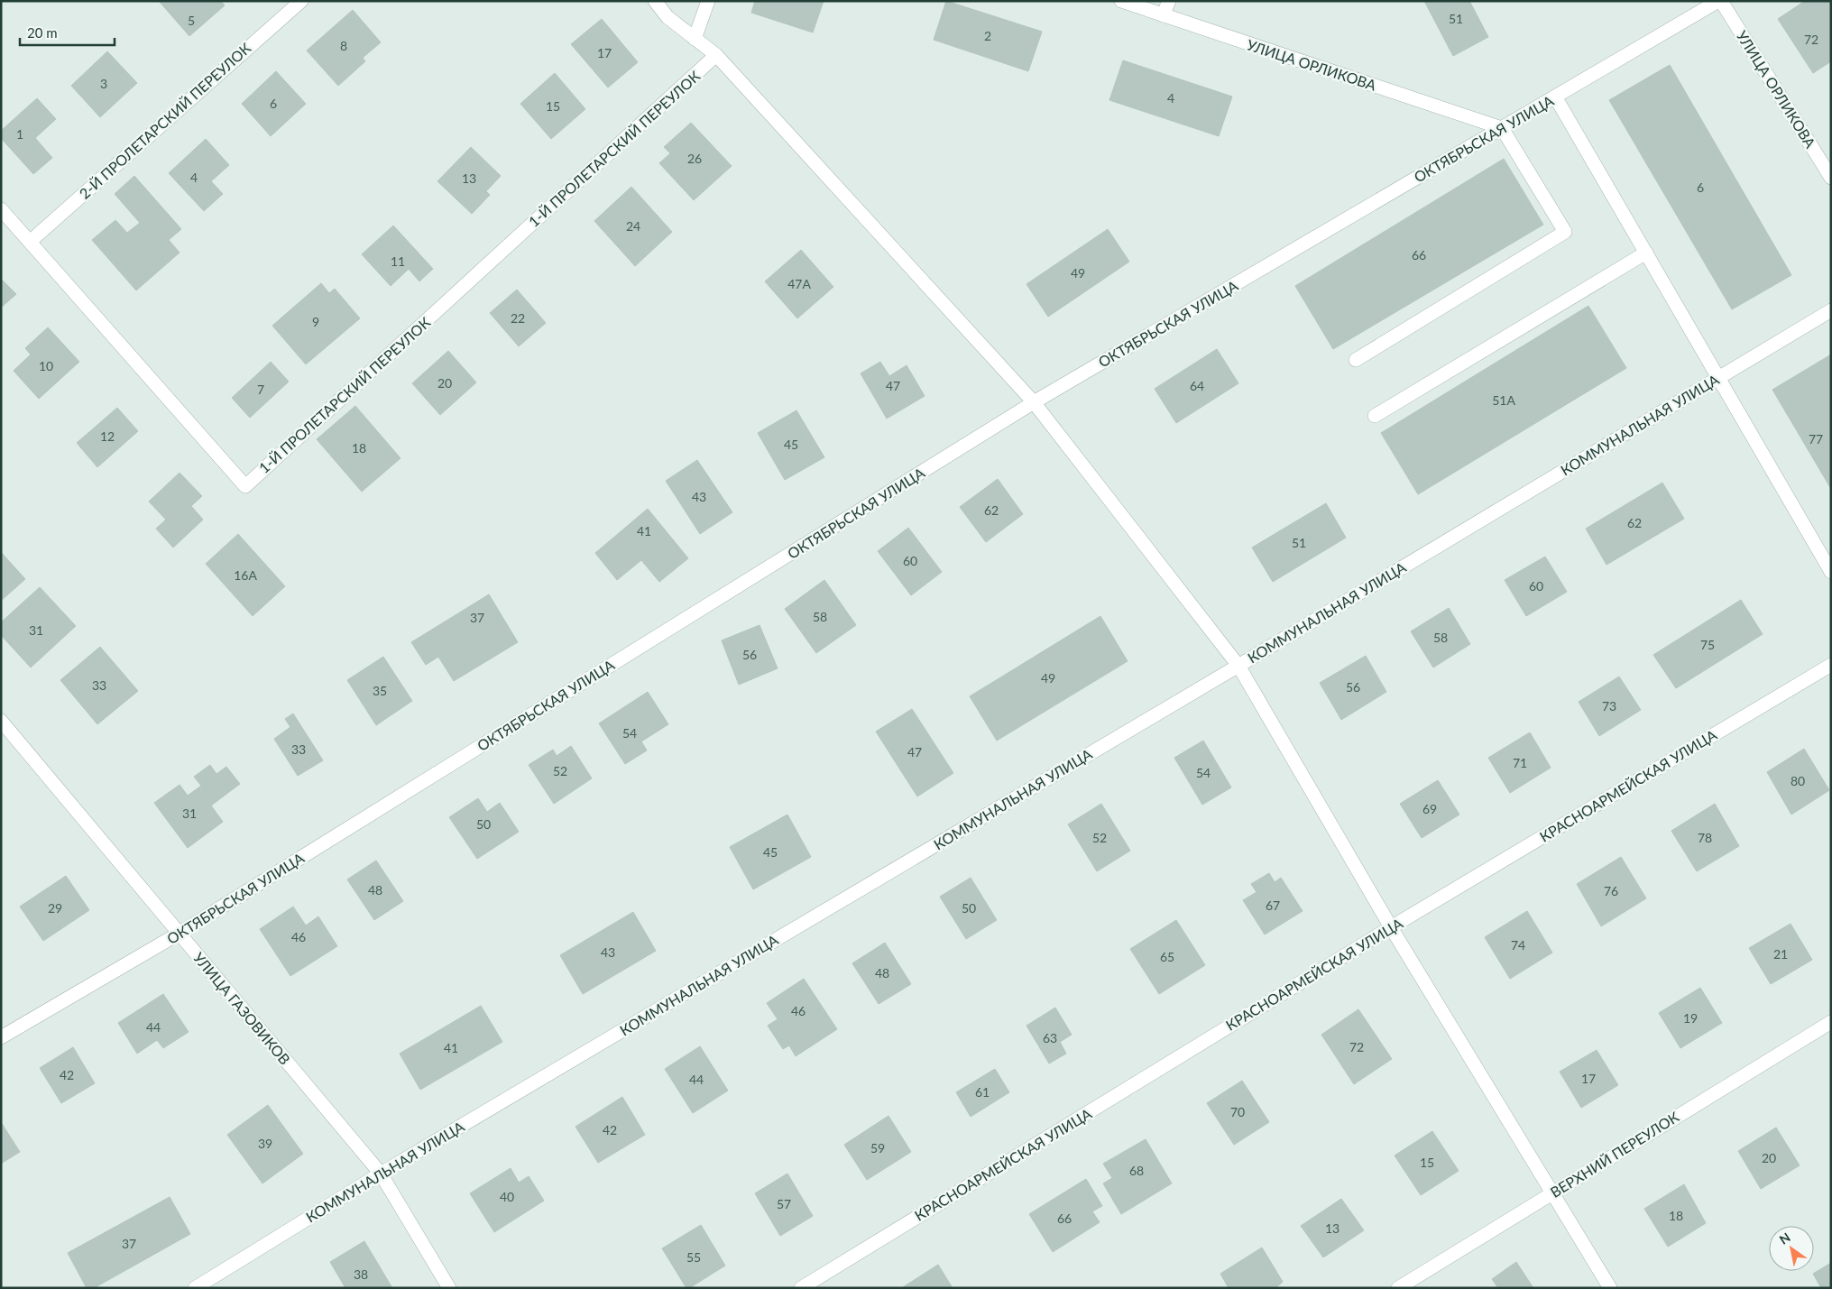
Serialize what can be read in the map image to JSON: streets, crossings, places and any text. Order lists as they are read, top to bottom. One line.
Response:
{"streets":{"street":["УЛИЦА ОРЛИКОВА","2-Й ПРОЛЕТАРСКИЙ ПЕРЕУЛОК","ОКТЯБРЬСКАЯ УЛИЦА","1-Й ПРОЛЕТАРСКИЙ ПЕРЕУЛОК","КОММУНАЛЬНАЯ УЛИЦА","КРАСНОАРМЕЙСКАЯ УЛИЦА","УЛИЦА ГАЗОВИКОВ","ВЕРХНИЙ ПЕРЕУЛОК"]},"crossings":[["УЛИЦА ОРЛИКОВА","ОКТЯБРЬСКАЯ УЛИЦА"],["2-Й ПРОЛЕТАРСКИЙ ПЕРЕУЛОК","1-Й ПРОЛЕТАРСКИЙ ПЕРЕУЛОК"],["ОКТЯБРЬСКАЯ УЛИЦА","УЛИЦА ГАЗОВИКОВ"],["КОММУНАЛЬНАЯ УЛИЦА","УЛИЦА ГАЗОВИКОВ"]],"house_numbers":["51","5","2","72","8","17","3","4","6","15","1","26","4","13","6","24","66","11","49","47А","22","9","10","20","47","64","7","51А","12","77","45","18","43","62","62","41","51","60","16А","60","58","37","31","58","75","56","49","33","56","35","73","54","33","47","71","52","54","80","69","31","50","52","78","45","48","76","67","29","50","46","74","43","21","65","48","46","19","44","63","72","41","42","17","44","61","70","42","39","59","20","15","68","40","57","18","66","13","37","55","38"],"scale_bar":"20 m","north":"top left"}
